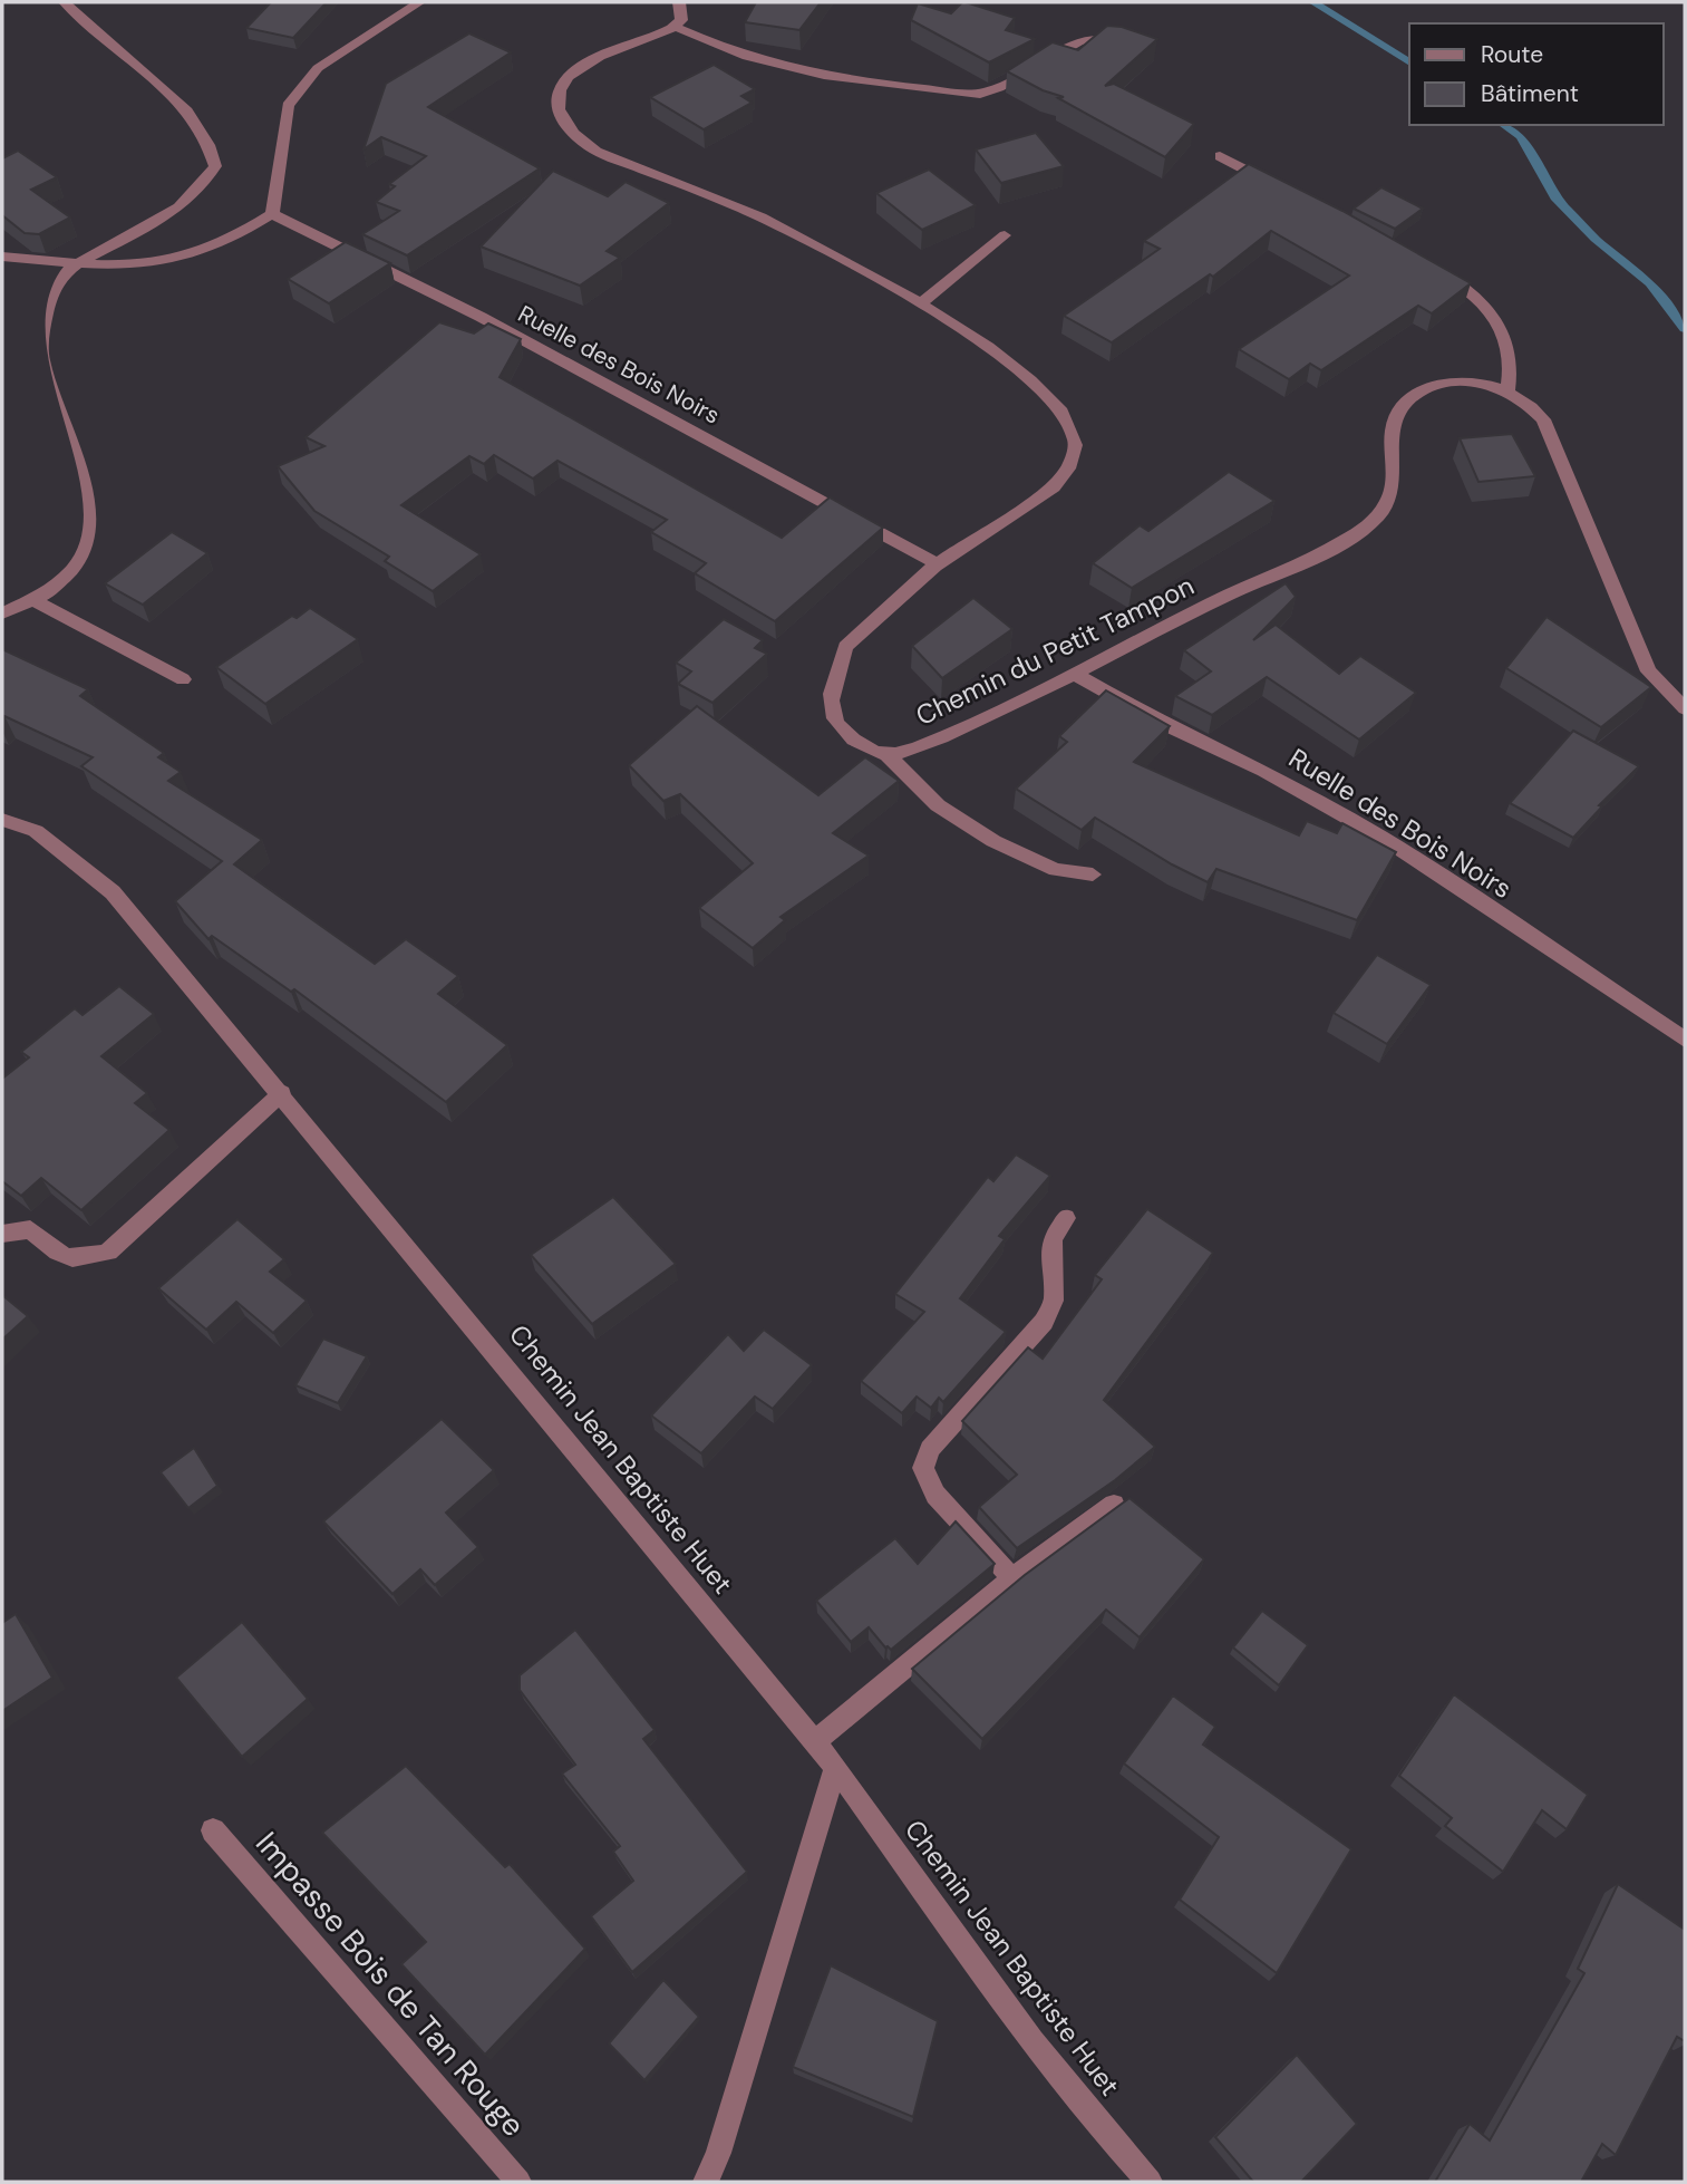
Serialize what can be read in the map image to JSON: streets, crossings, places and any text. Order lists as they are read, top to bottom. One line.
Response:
{"streets":{"street":["Ruelle des Bois Noirs","Chemin du Petit Tampon","Chemin Jean Baptiste Huet","Impasse Bois de Tan Rouge"]},"crossings":[["Ruelle des Bois Noirs","Chemin du Petit Tampon"]],"legend":["Route","Bâtiment"]}
